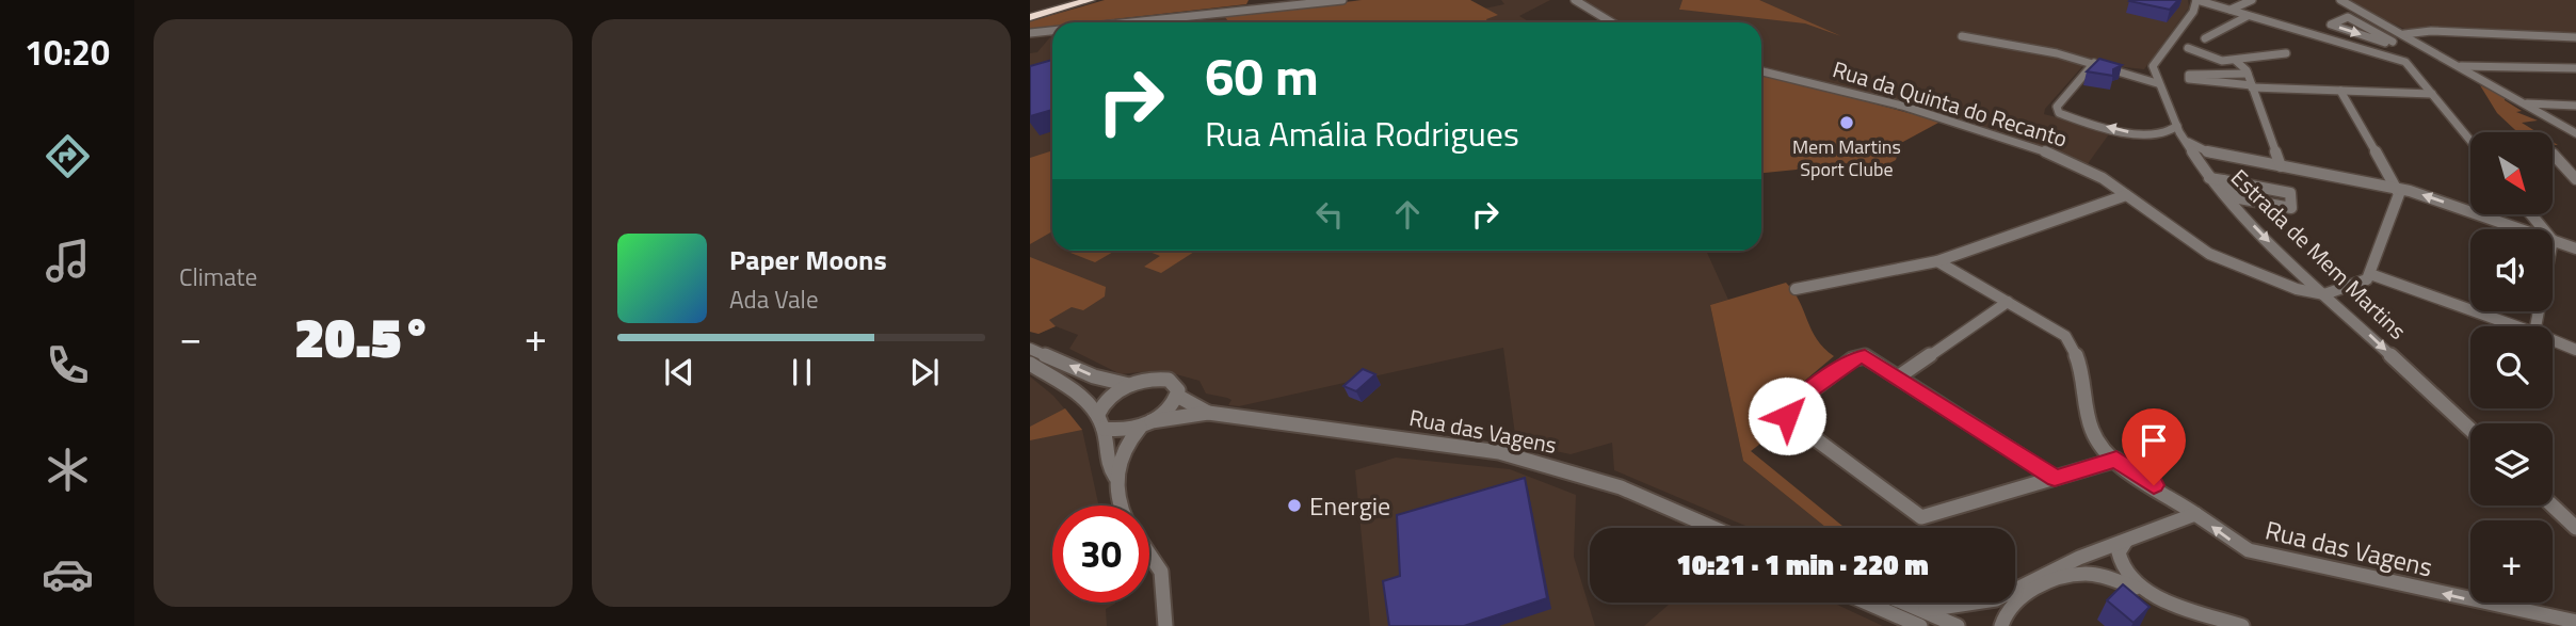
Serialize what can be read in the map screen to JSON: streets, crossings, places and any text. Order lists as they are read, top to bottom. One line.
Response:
{"streets":{"street":["Rua da Quinta do Recanto","Estrada de Mem Martins","Rua das Vagens"]},"crossings":[["Rua da Quinta do Recanto","Estrada de Mem Martins"]],"places":["Mem Martins Sport Clube","Energie"],"north":"bottom right","page":{"tabs":"10:20","tile":"Climate","turn":["60 m","Rua Amália Rodrigues"],"map_buttons":"+","song":["Paper Moons","Ada Vale"],"heat":["−","20.5°","+"],"limit":"30","trip":"10:21 · 1 min · 220 m"}}
